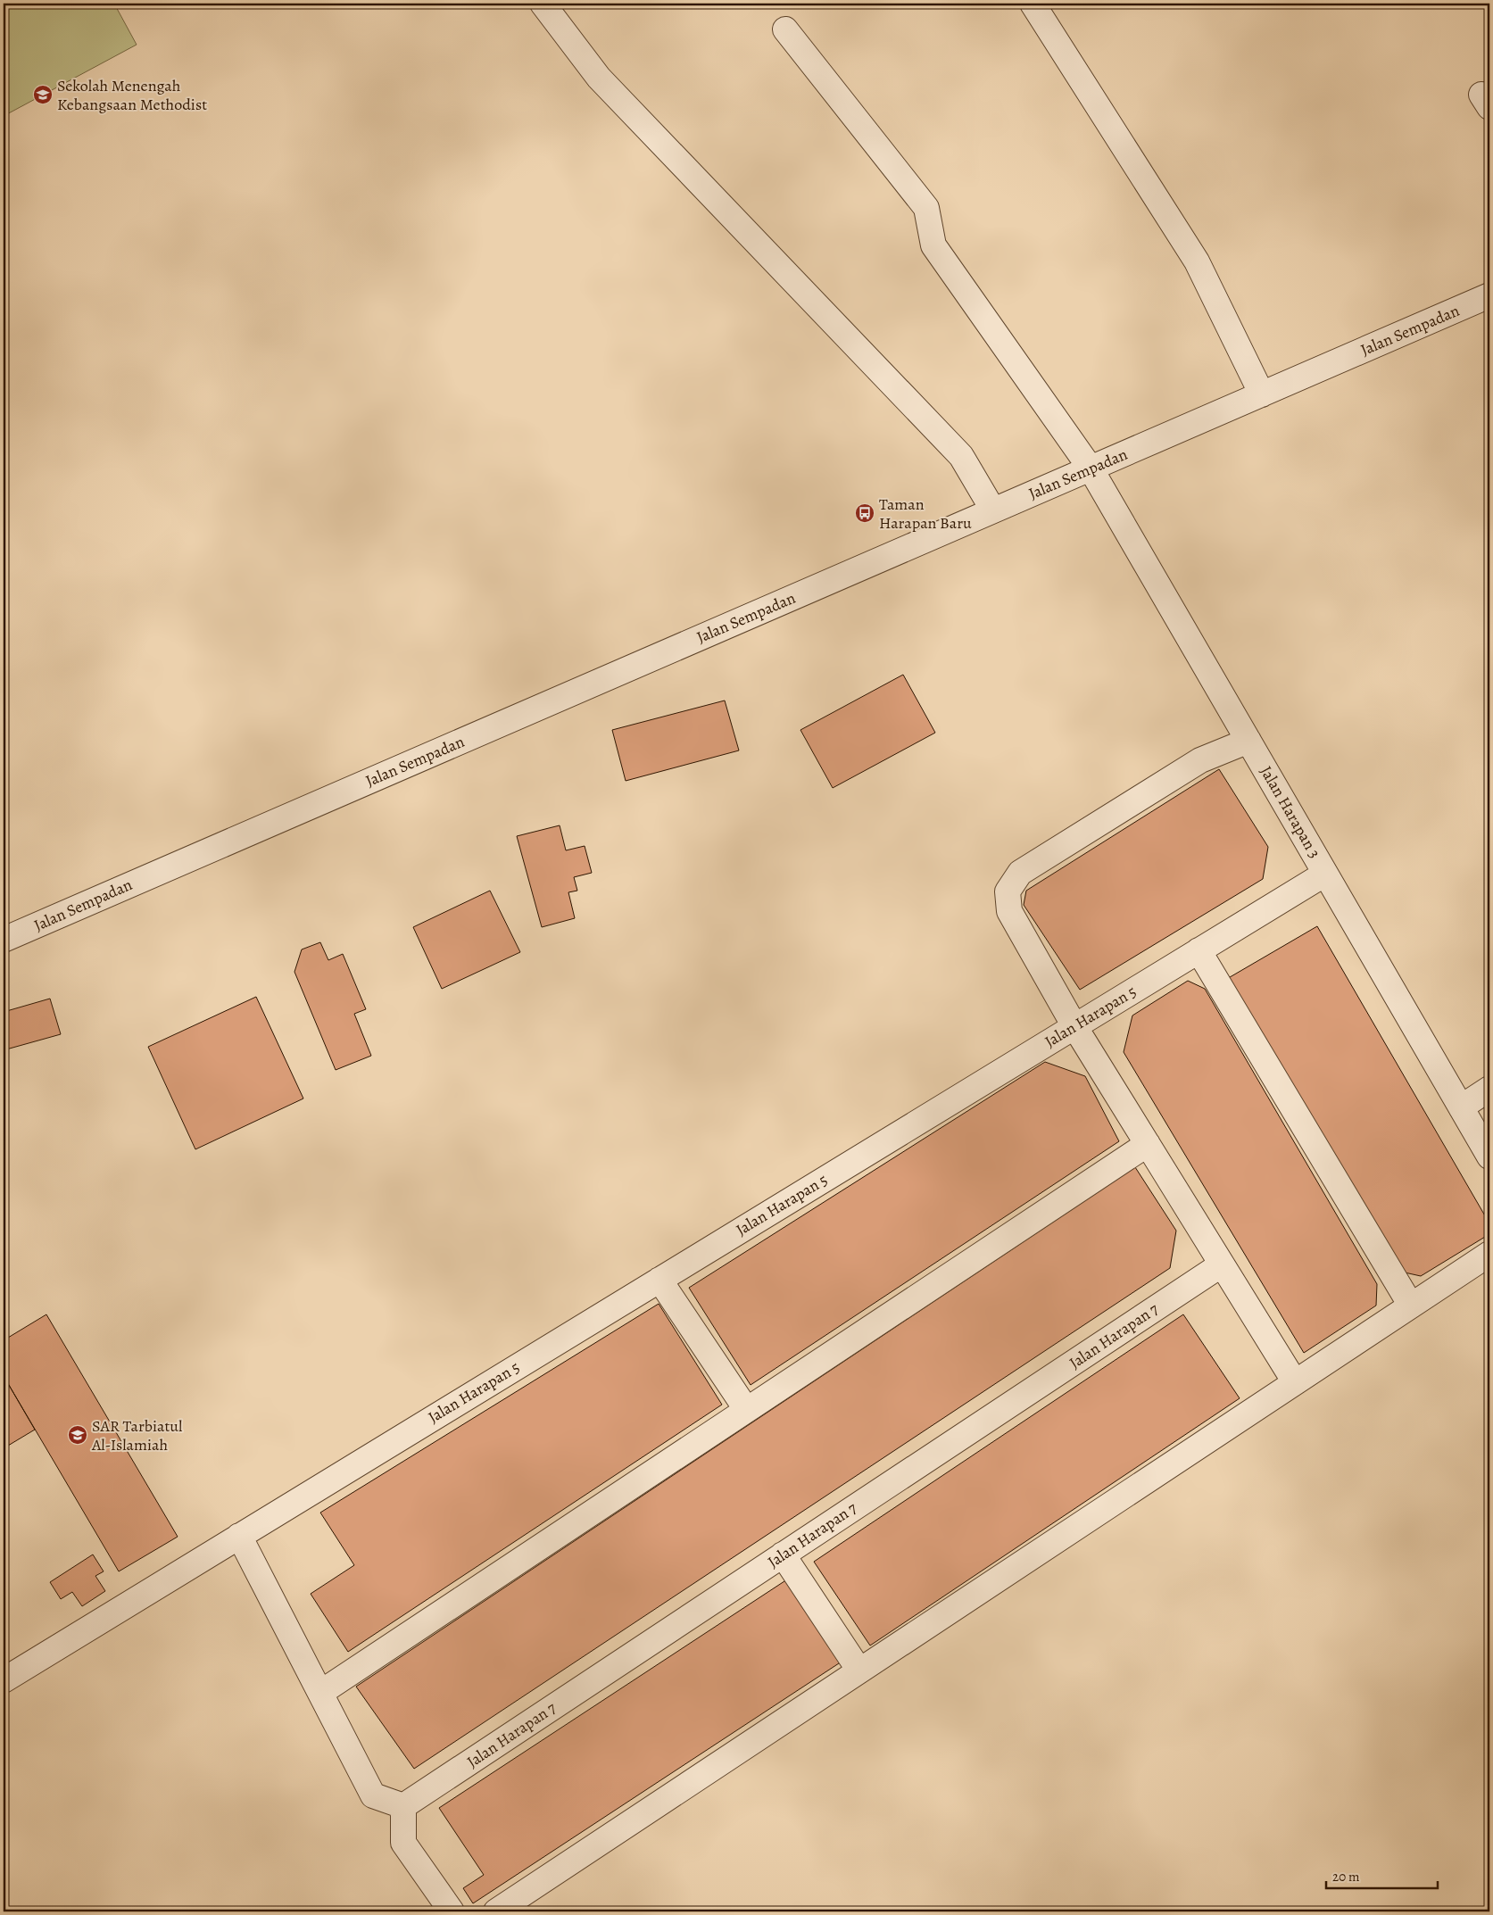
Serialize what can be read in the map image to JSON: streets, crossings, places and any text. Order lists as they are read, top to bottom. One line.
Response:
{"streets":{"street":["Jalan Sempadan","Jalan Harapan 3","Jalan Harapan 5","Jalan Harapan 7"]},"crossings":[["Jalan Sempadan","Jalan Harapan 3"],["Jalan Harapan 3","Jalan Harapan 5"]],"places":{"school or university":["Sekolah Menengah Kebangsaan Methodist","SAR Tarbiatul Al-Islamiah"],"bus stop":["Taman Harapan Baru"]},"scale_bar":"20 m"}
